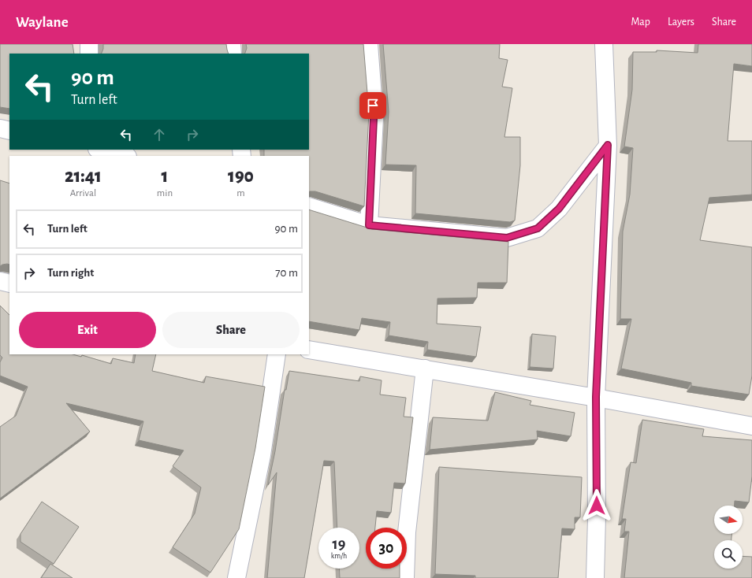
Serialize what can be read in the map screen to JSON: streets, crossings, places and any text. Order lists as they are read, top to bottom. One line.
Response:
{"north":"right","page":{"header":"Waylane","nav":["Map","Layers","Share"],"turn":["90 m","Turn left"],"eta":["21:41","Arrival","1","min","190","m"],"list":[{"name":"Turn left","value":"90 m"},{"name":"Turn right","value":"70 m"}],"buttons":["Exit","Share"],"speed":"19 km/h","limit":"30"}}
